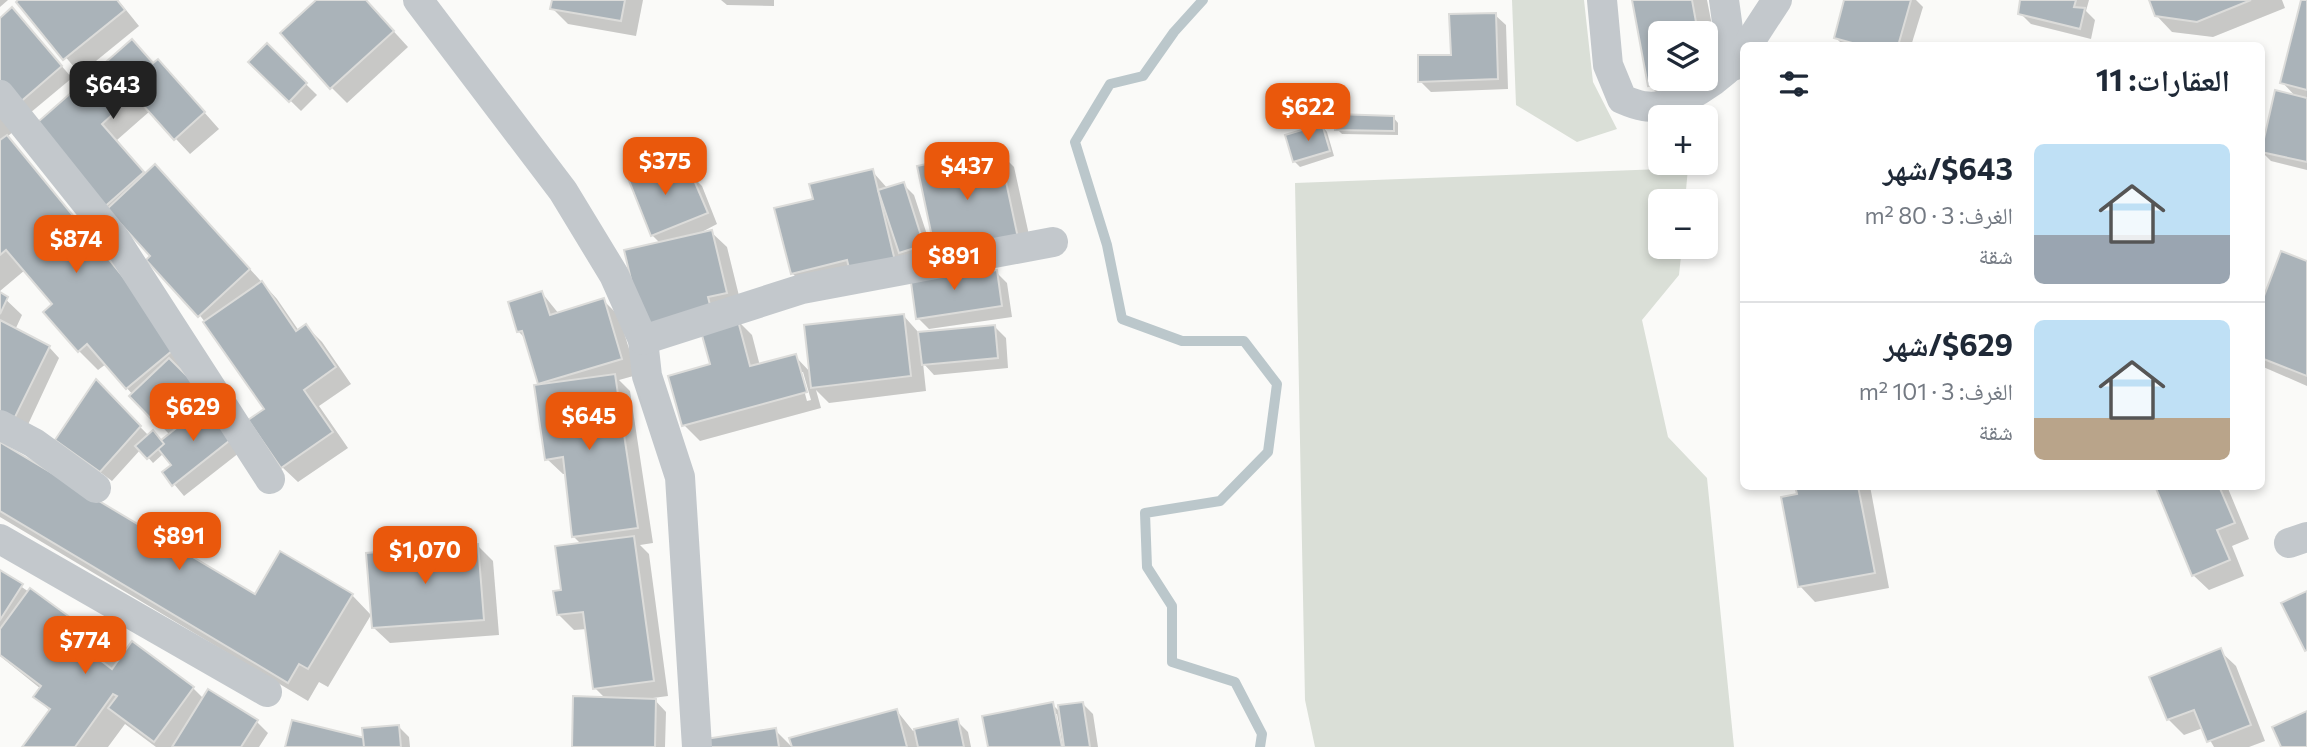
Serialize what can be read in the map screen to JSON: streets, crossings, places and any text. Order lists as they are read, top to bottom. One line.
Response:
{"page":{"map_buttons":["+","−"],"heading":"العقارات: 11","price":["$643","$622","$375","$437","$874","$891","$629","$645","$891","$1,070","$774"],"list":[{"name":"$643/شهر","note":"الغرف: 3 · 80 m² · شقة"},{"name":"$629/شهر","note":"الغرف: 3 · 101 m² · شقة"}]}}
